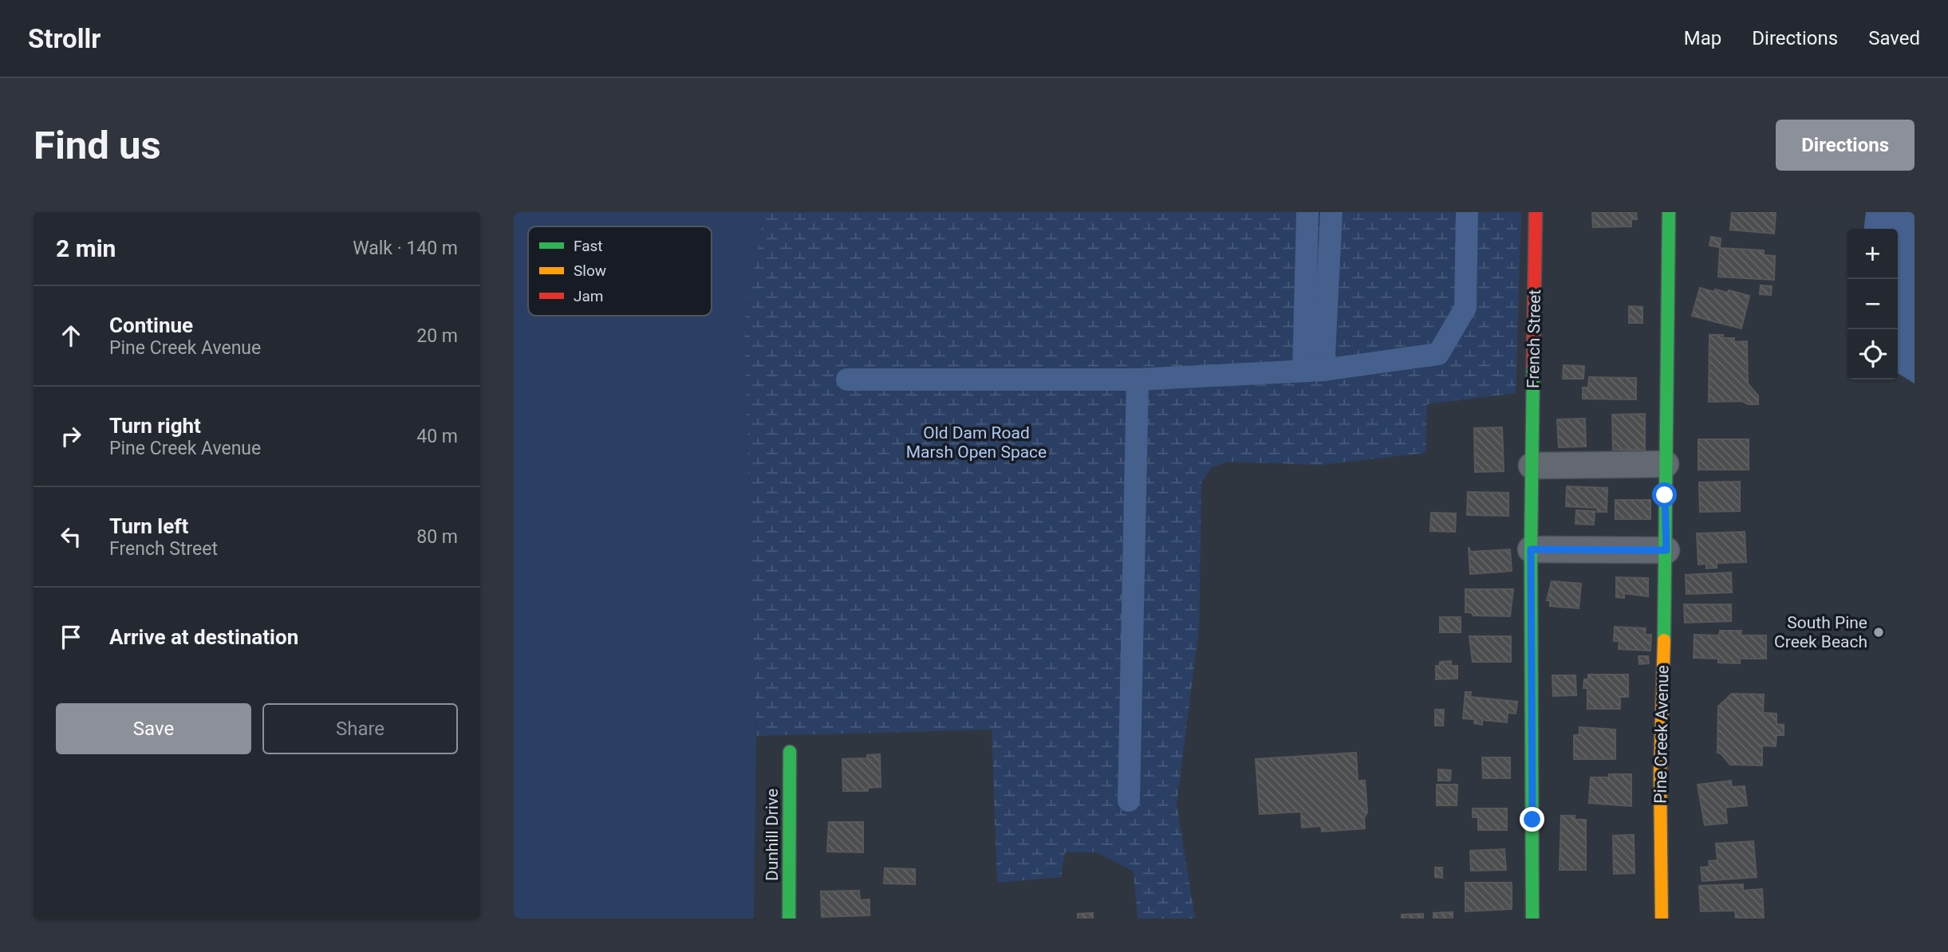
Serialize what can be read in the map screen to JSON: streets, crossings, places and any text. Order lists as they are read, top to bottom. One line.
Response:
{"streets":{"street":["French Street","Pine Creek Avenue","Dunhill Drive"]},"parks":["Old Dam Road Marsh Open Space"],"places":["South Pine Creek Beach"],"legend":["Fast","Slow","Jam"],"page":{"header":"Strollr","nav":["Map","Directions","Saved"],"buttons":["Directions",["Save","Share"]],"title":"Find us","heading":["2 min","Walk · 140 m"],"map_buttons":["+","−"],"list":[["Continue","Pine Creek Avenue","20 m"],["Turn right","Pine Creek Avenue","40 m"],["Turn left","French Street","80 m"],"Arrive at destination"]}}
